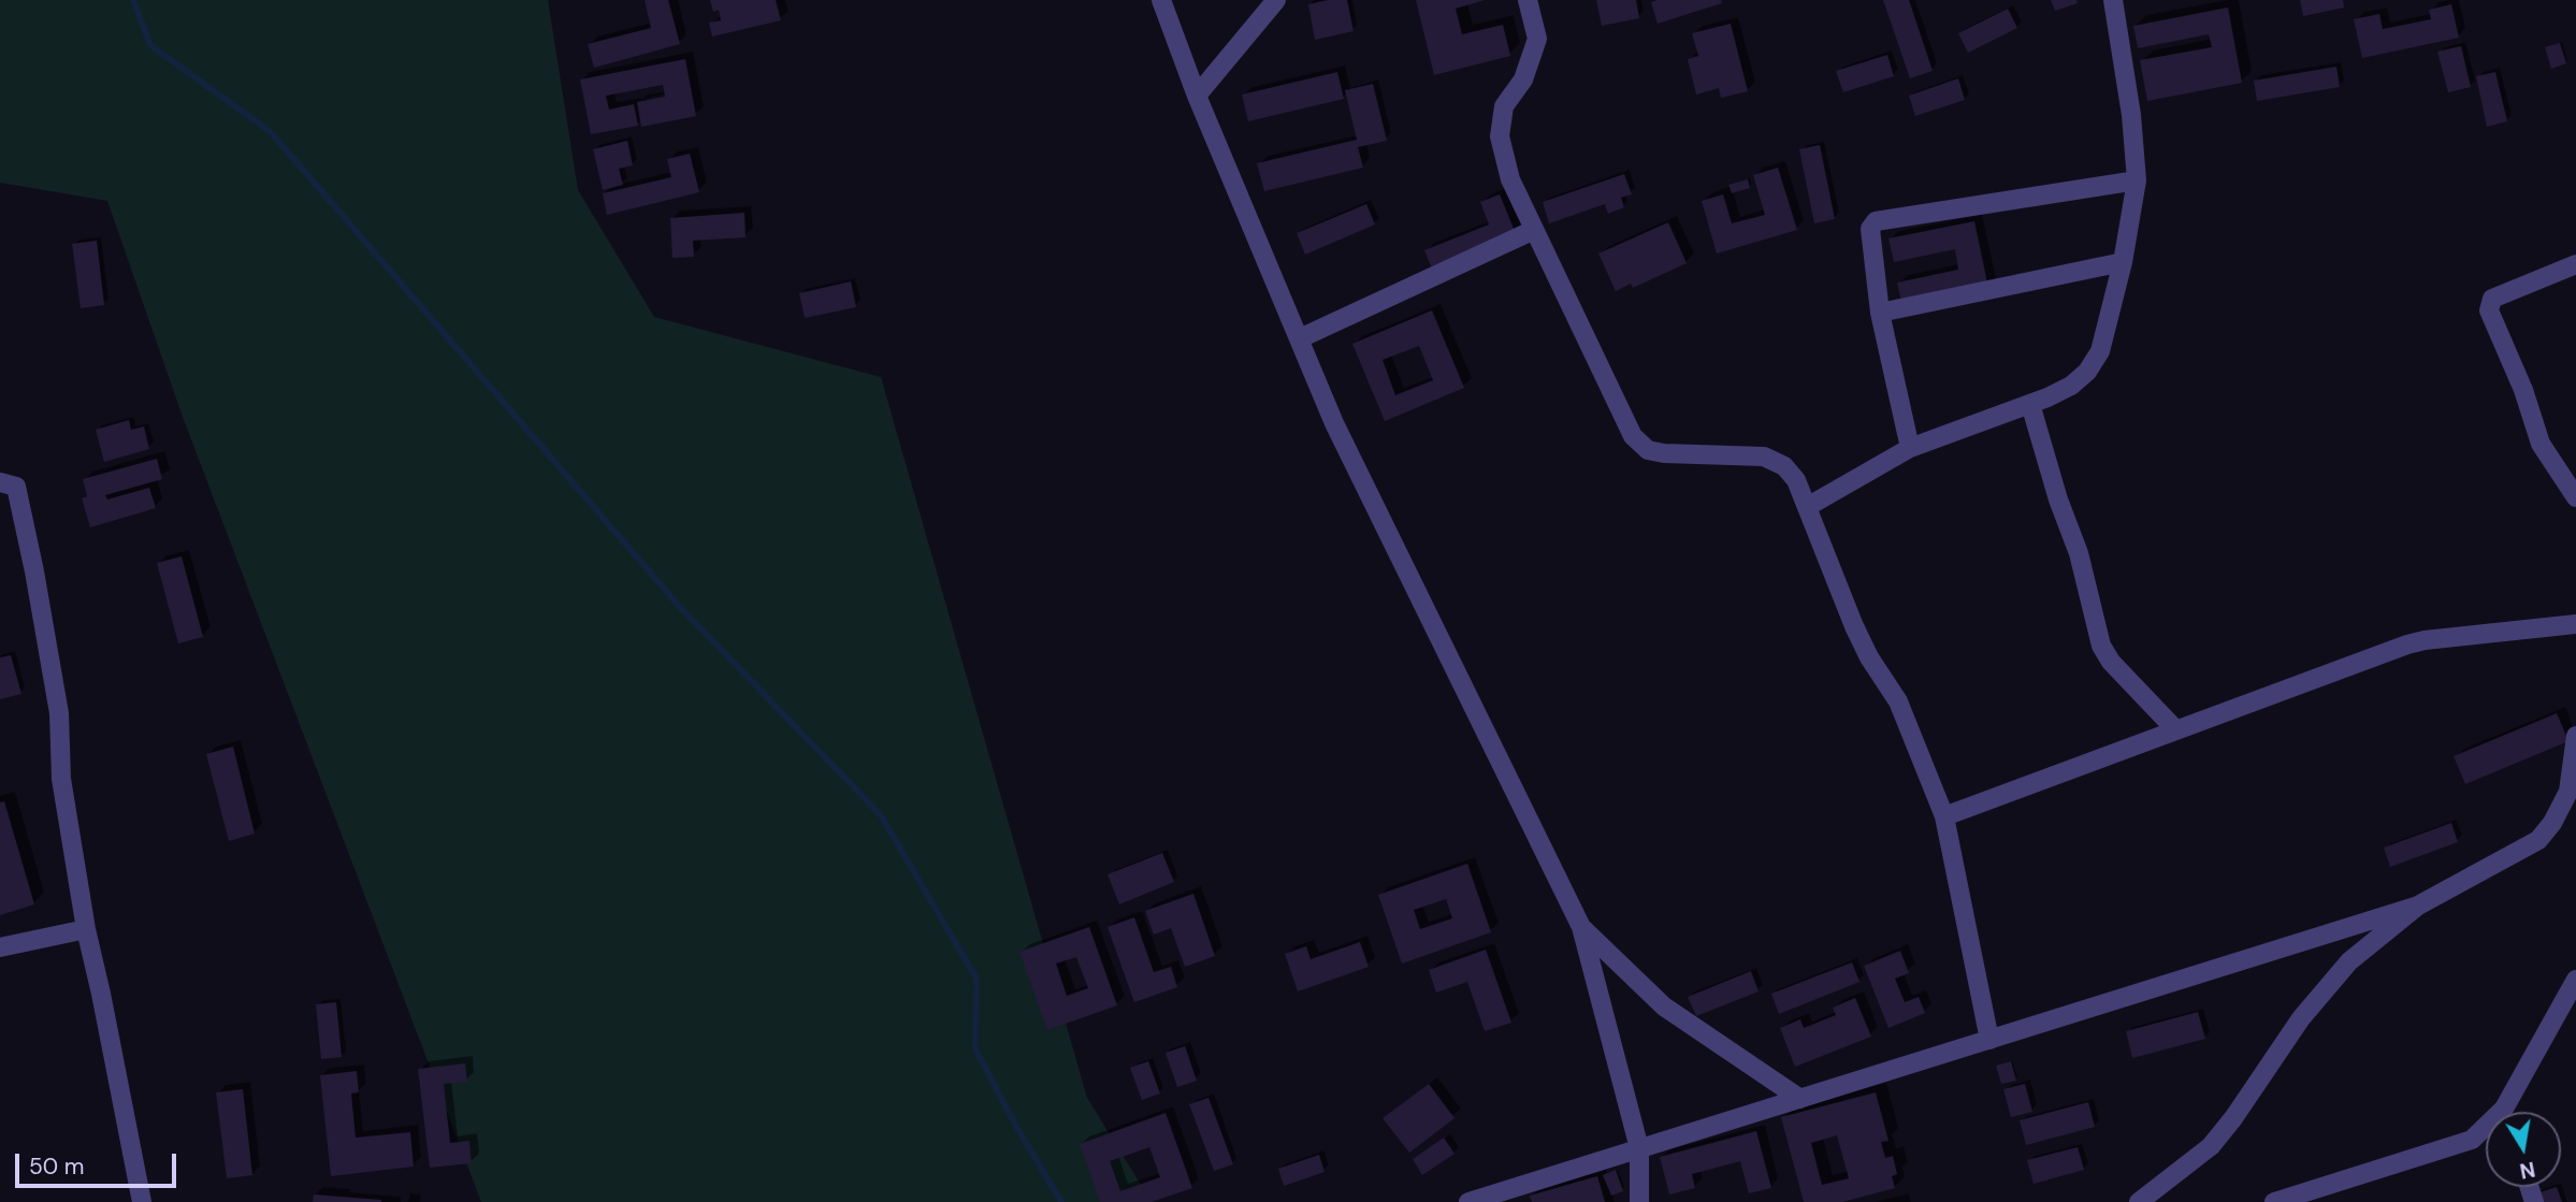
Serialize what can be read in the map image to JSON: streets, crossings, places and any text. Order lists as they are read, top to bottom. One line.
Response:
{"scale_bar":"50 m","north":"bottom"}
